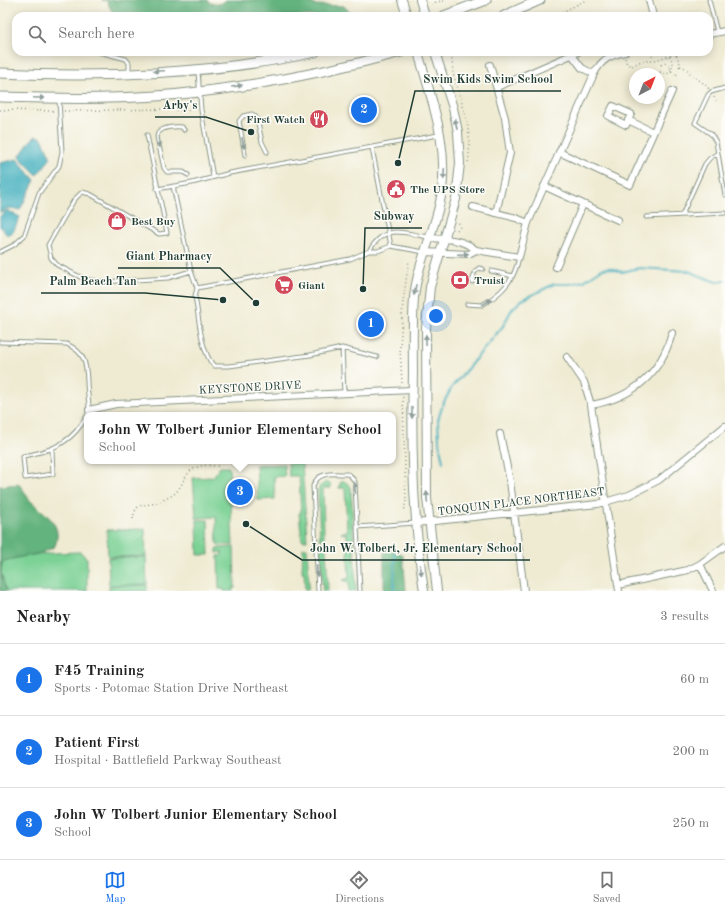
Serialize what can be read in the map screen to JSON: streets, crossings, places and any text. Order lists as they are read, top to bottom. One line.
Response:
{"streets":{"street":["KEYSTONE DRIVE","TONQUIN PLACE NORTHEAST"]},"places":{"restaurant":["First Watch"],"other":["Arby's","Swim Kids Swim School","Subway","Palm Beach Tan","Giant Pharmacy","John W. Tolbert, Jr. Elementary School"],"public building":["The UPS Store"],"shop":["Best Buy"],"bank":["Truist"],"supermarket":["Giant"]},"north":"top right","page":{"search":"Search here","pins":["2","1","3"],"popup":["John W Tolbert Junior Elementary School","School"],"heading":["Nearby","3 results"],"list":[{"mark":"1","name":"F45 Training","note":"Sports · Potomac Station Drive Northeast","value":"60 m"},{"mark":"2","name":"Patient First","note":"Hospital · Battlefield Parkway Southeast","value":"200 m"},{"mark":"3","name":"John W Tolbert Junior Elementary School","note":"School","value":"250 m"}],"nav":["Map","Directions","Saved"]}}
